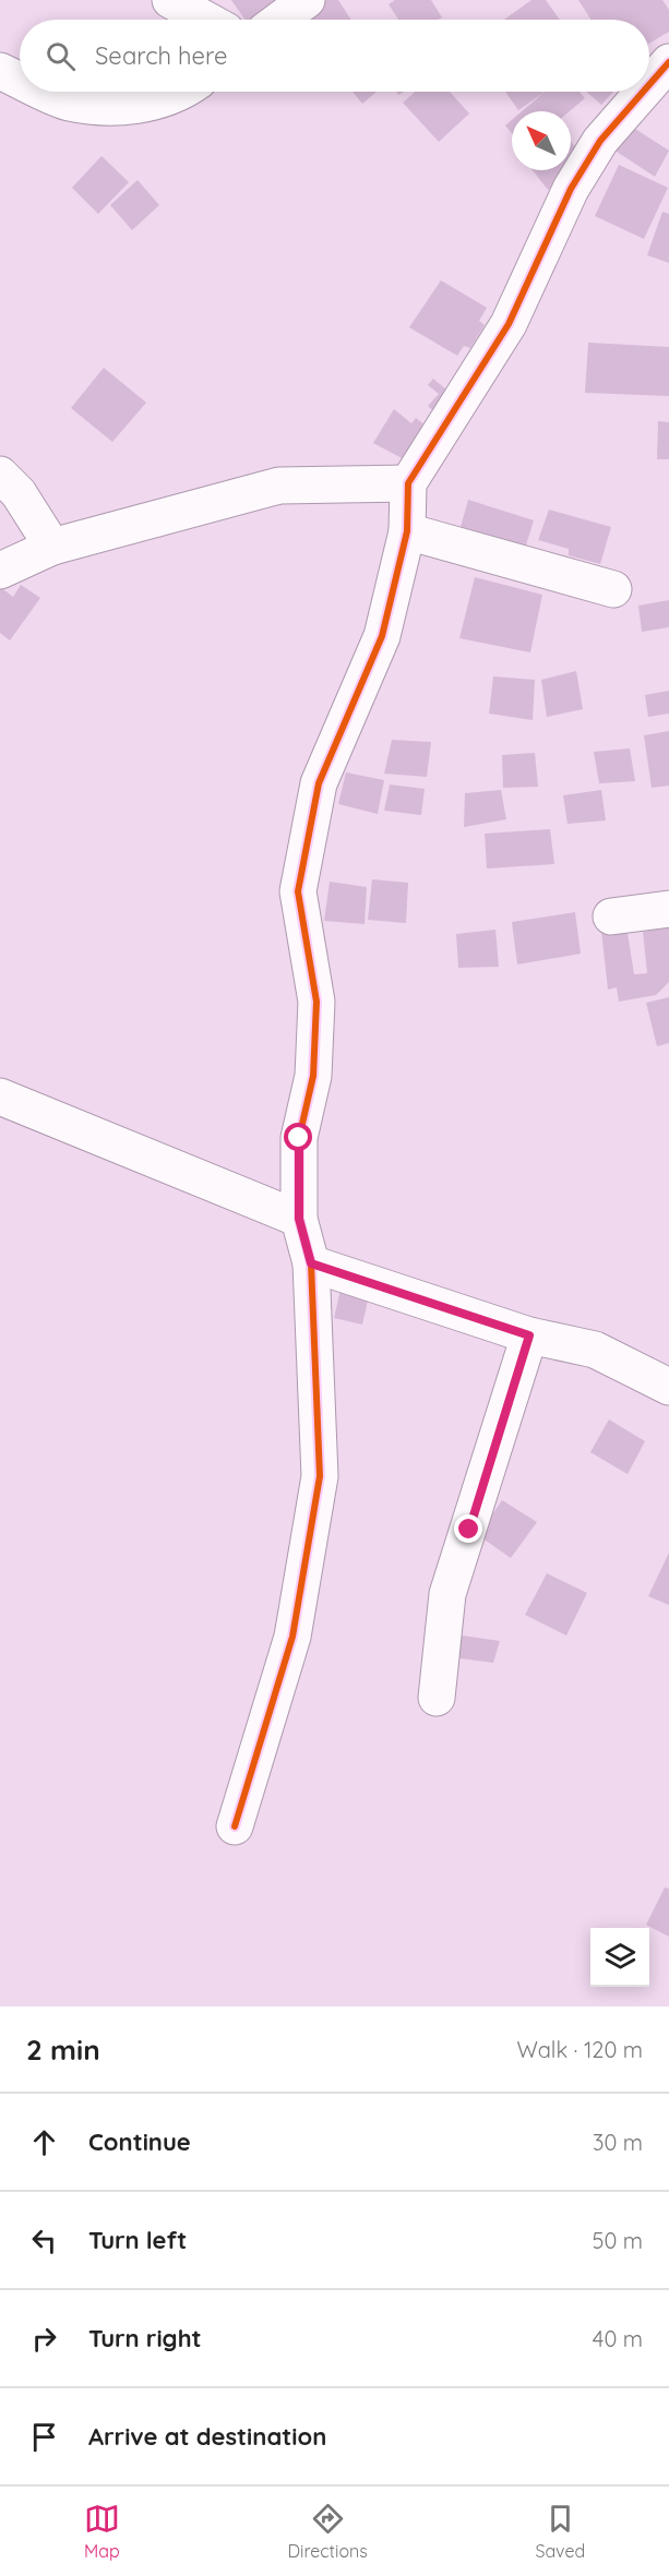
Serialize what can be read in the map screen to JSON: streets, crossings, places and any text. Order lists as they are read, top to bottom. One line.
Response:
{"north":"top left","page":{"search":"Search here","heading":["2 min","Walk · 120 m"],"list":[["Continue","30 m"],["Turn left","50 m"],["Turn right","40 m"],"Arrive at destination"],"nav":["Map","Directions","Saved"]}}
